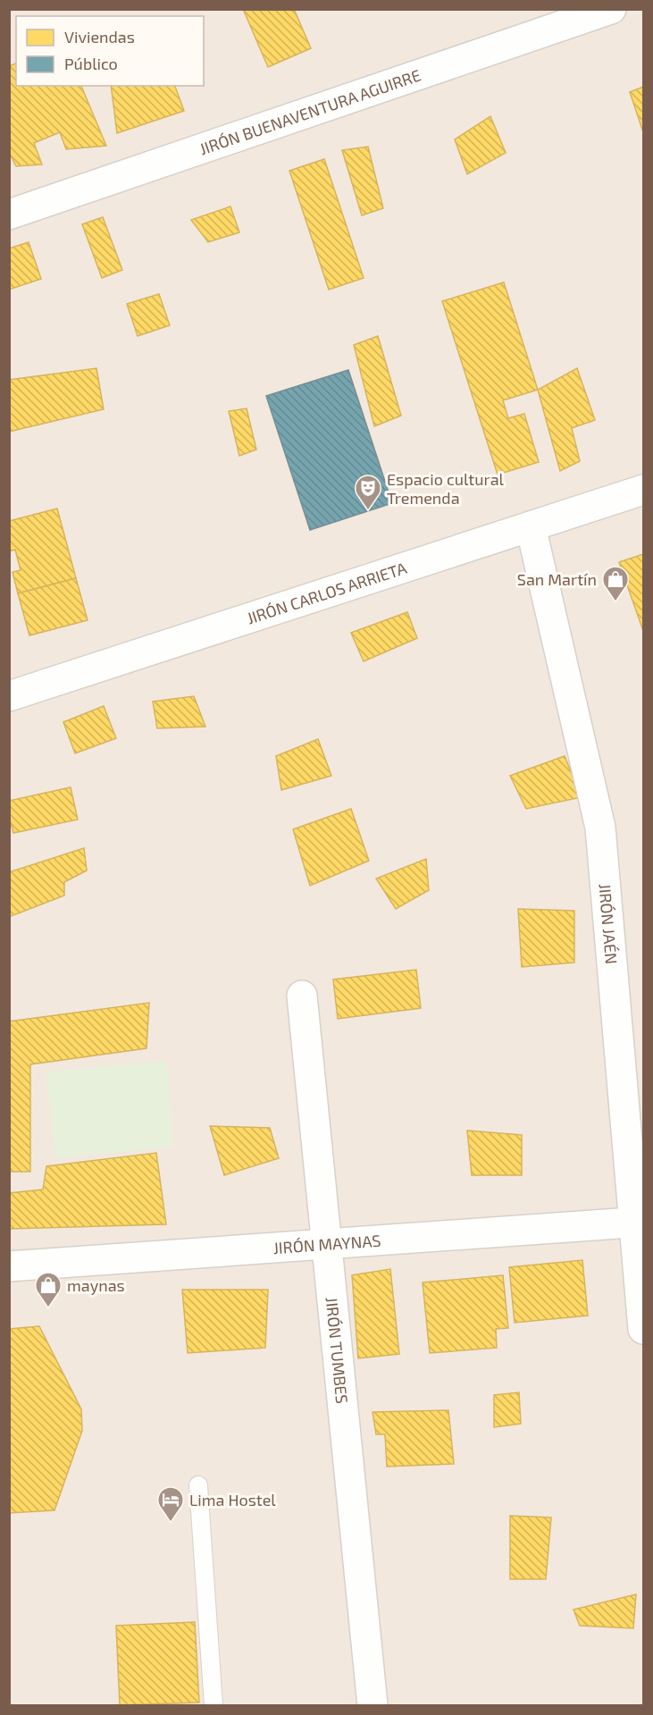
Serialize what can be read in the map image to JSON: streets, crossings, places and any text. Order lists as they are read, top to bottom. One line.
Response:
{"streets":{"street":["JIRÓN BUENAVENTURA AGUIRRE","JIRÓN CARLOS ARRIETA","JIRÓN JAÉN","JIRÓN MAYNAS","JIRÓN TUMBES"]},"crossings":[["JIRÓN CARLOS ARRIETA","JIRÓN JAÉN"],["JIRÓN JAÉN","JIRÓN MAYNAS"],["JIRÓN MAYNAS","JIRÓN TUMBES"]],"places":{"theatre":["Espacio cultural Tremenda"],"shop":["San Martín","maynas"],"hotel":["Lima Hostel"]},"legend":["Viviendas","Público"]}
